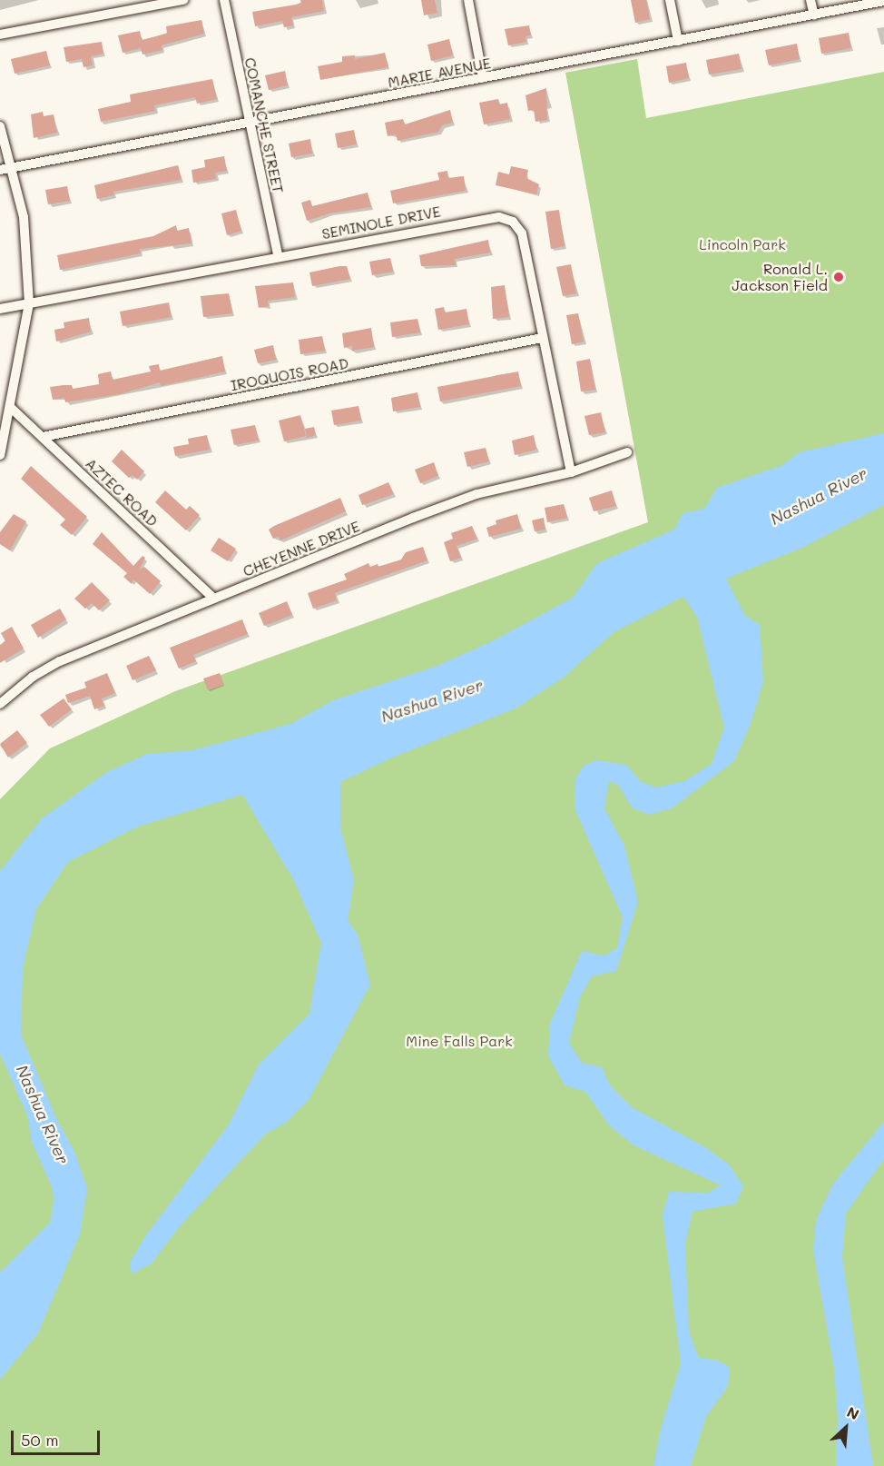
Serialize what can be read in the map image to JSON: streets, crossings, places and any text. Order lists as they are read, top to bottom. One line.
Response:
{"streets":{"street":["MARIE AVENUE","COMANCHE STREET","SEMINOLE DRIVE","IROQUOIS ROAD","AZTEC ROAD","CHEYENNE DRIVE"]},"crossings":[["MARIE AVENUE","COMANCHE STREET"],["COMANCHE STREET","SEMINOLE DRIVE"],["SEMINOLE DRIVE","IROQUOIS ROAD"],["SEMINOLE DRIVE","CHEYENNE DRIVE"],["IROQUOIS ROAD","AZTEC ROAD"],["AZTEC ROAD","CHEYENNE DRIVE"]],"water":["Nashua River"],"parks":["Lincoln Park","Mine Falls Park"],"places":["Ronald L. Jackson Field"],"scale_bar":"50 m","north":"top right"}
